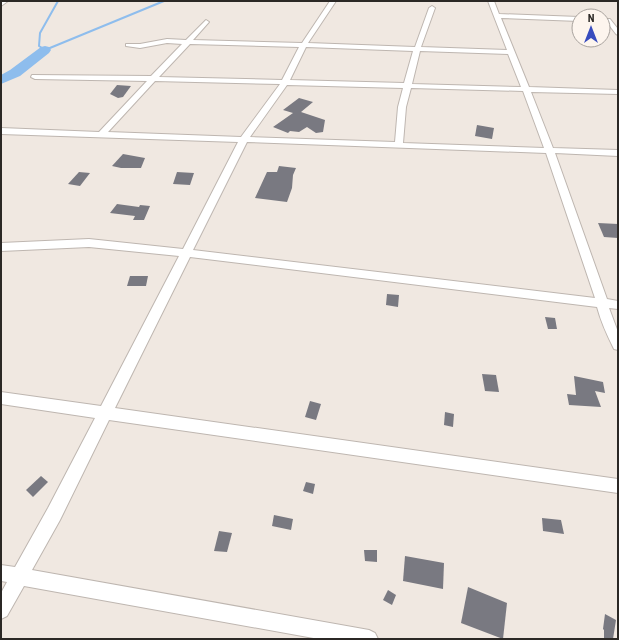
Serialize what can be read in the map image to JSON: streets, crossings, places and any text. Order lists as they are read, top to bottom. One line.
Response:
{"north":"top"}
